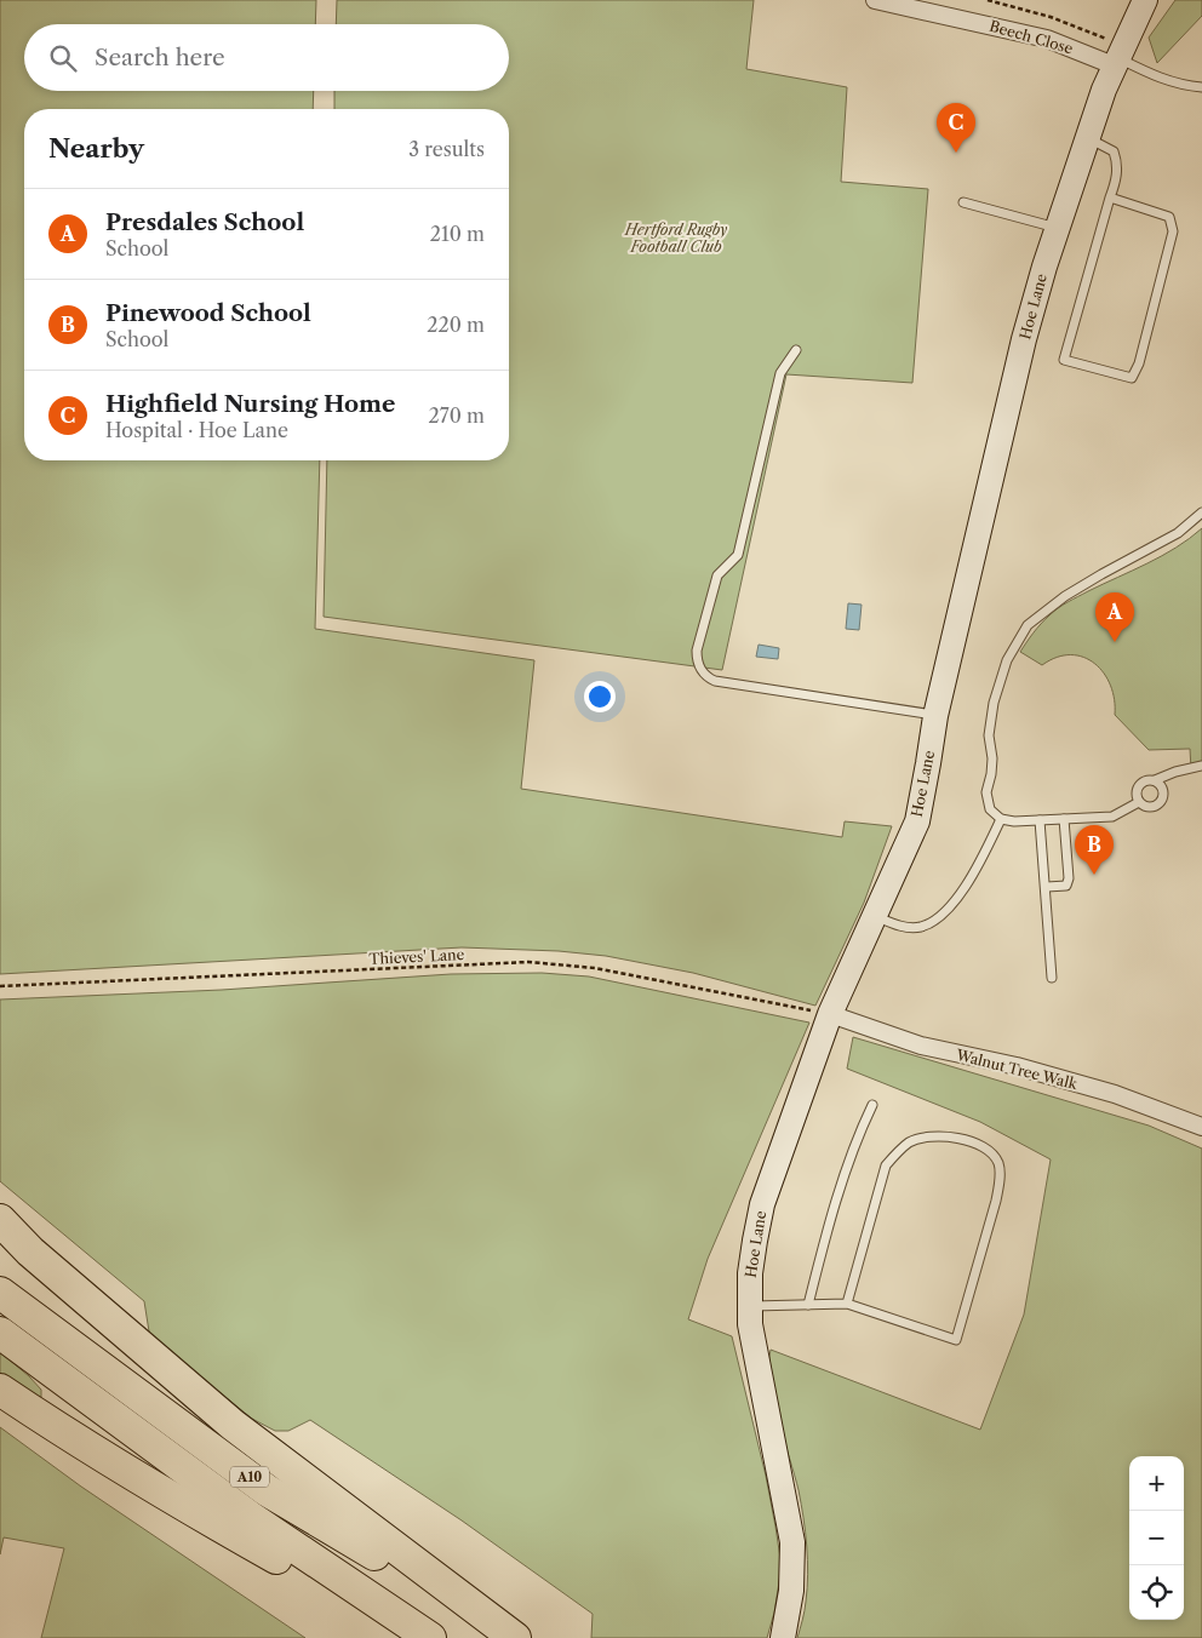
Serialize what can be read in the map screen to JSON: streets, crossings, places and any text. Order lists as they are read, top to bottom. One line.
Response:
{"streets":{"highway":["A10"],"street":["Beech Close","Hoe Lane","Walnut Tree Walk"],"path":["Thieves' Lane"]},"crossings":[["Beech Close","Hoe Lane"],["Hoe Lane","Thieves' Lane"],["Hoe Lane","Walnut Tree Walk"],["Thieves' Lane","Walnut Tree Walk"]],"parks":["Hertford Rugby Football Club"],"page":{"search":"Search here","pins":["C","A","B"],"heading":["Nearby","3 results"],"list":[{"mark":"A","name":"Presdales School","note":"School","value":"210 m"},{"mark":"B","name":"Pinewood School","note":"School","value":"220 m"},{"mark":"C","name":"Highfield Nursing Home","note":"Hospital · Hoe Lane","value":"270 m"}],"map_buttons":["+","−"]}}
